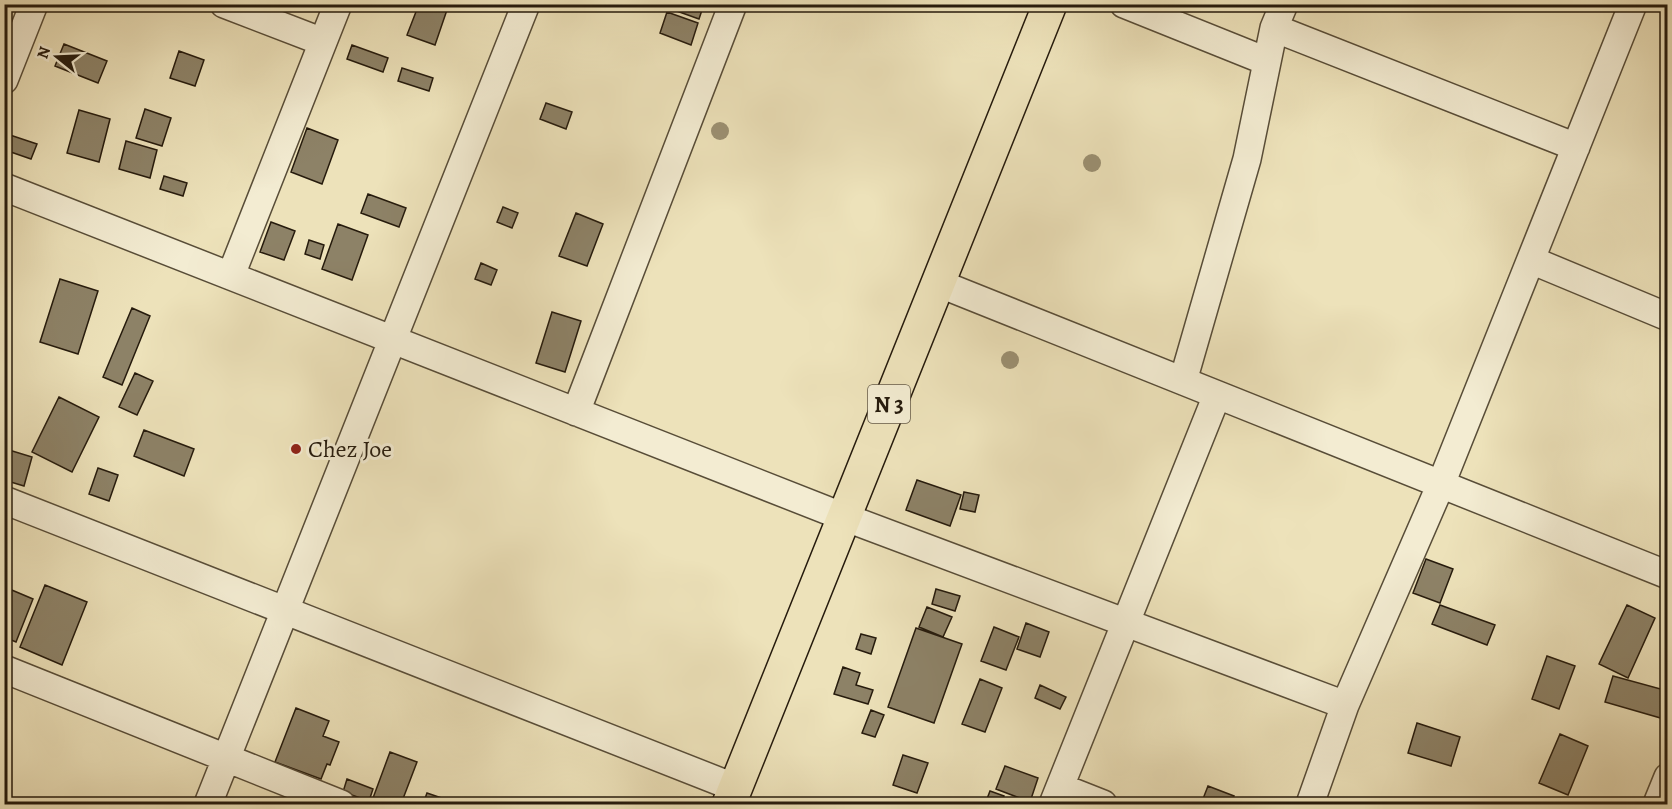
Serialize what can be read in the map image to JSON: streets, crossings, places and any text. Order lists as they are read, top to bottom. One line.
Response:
{"streets":{"main road":["N 3"]},"places":["Chez Joe"],"north":"left"}
